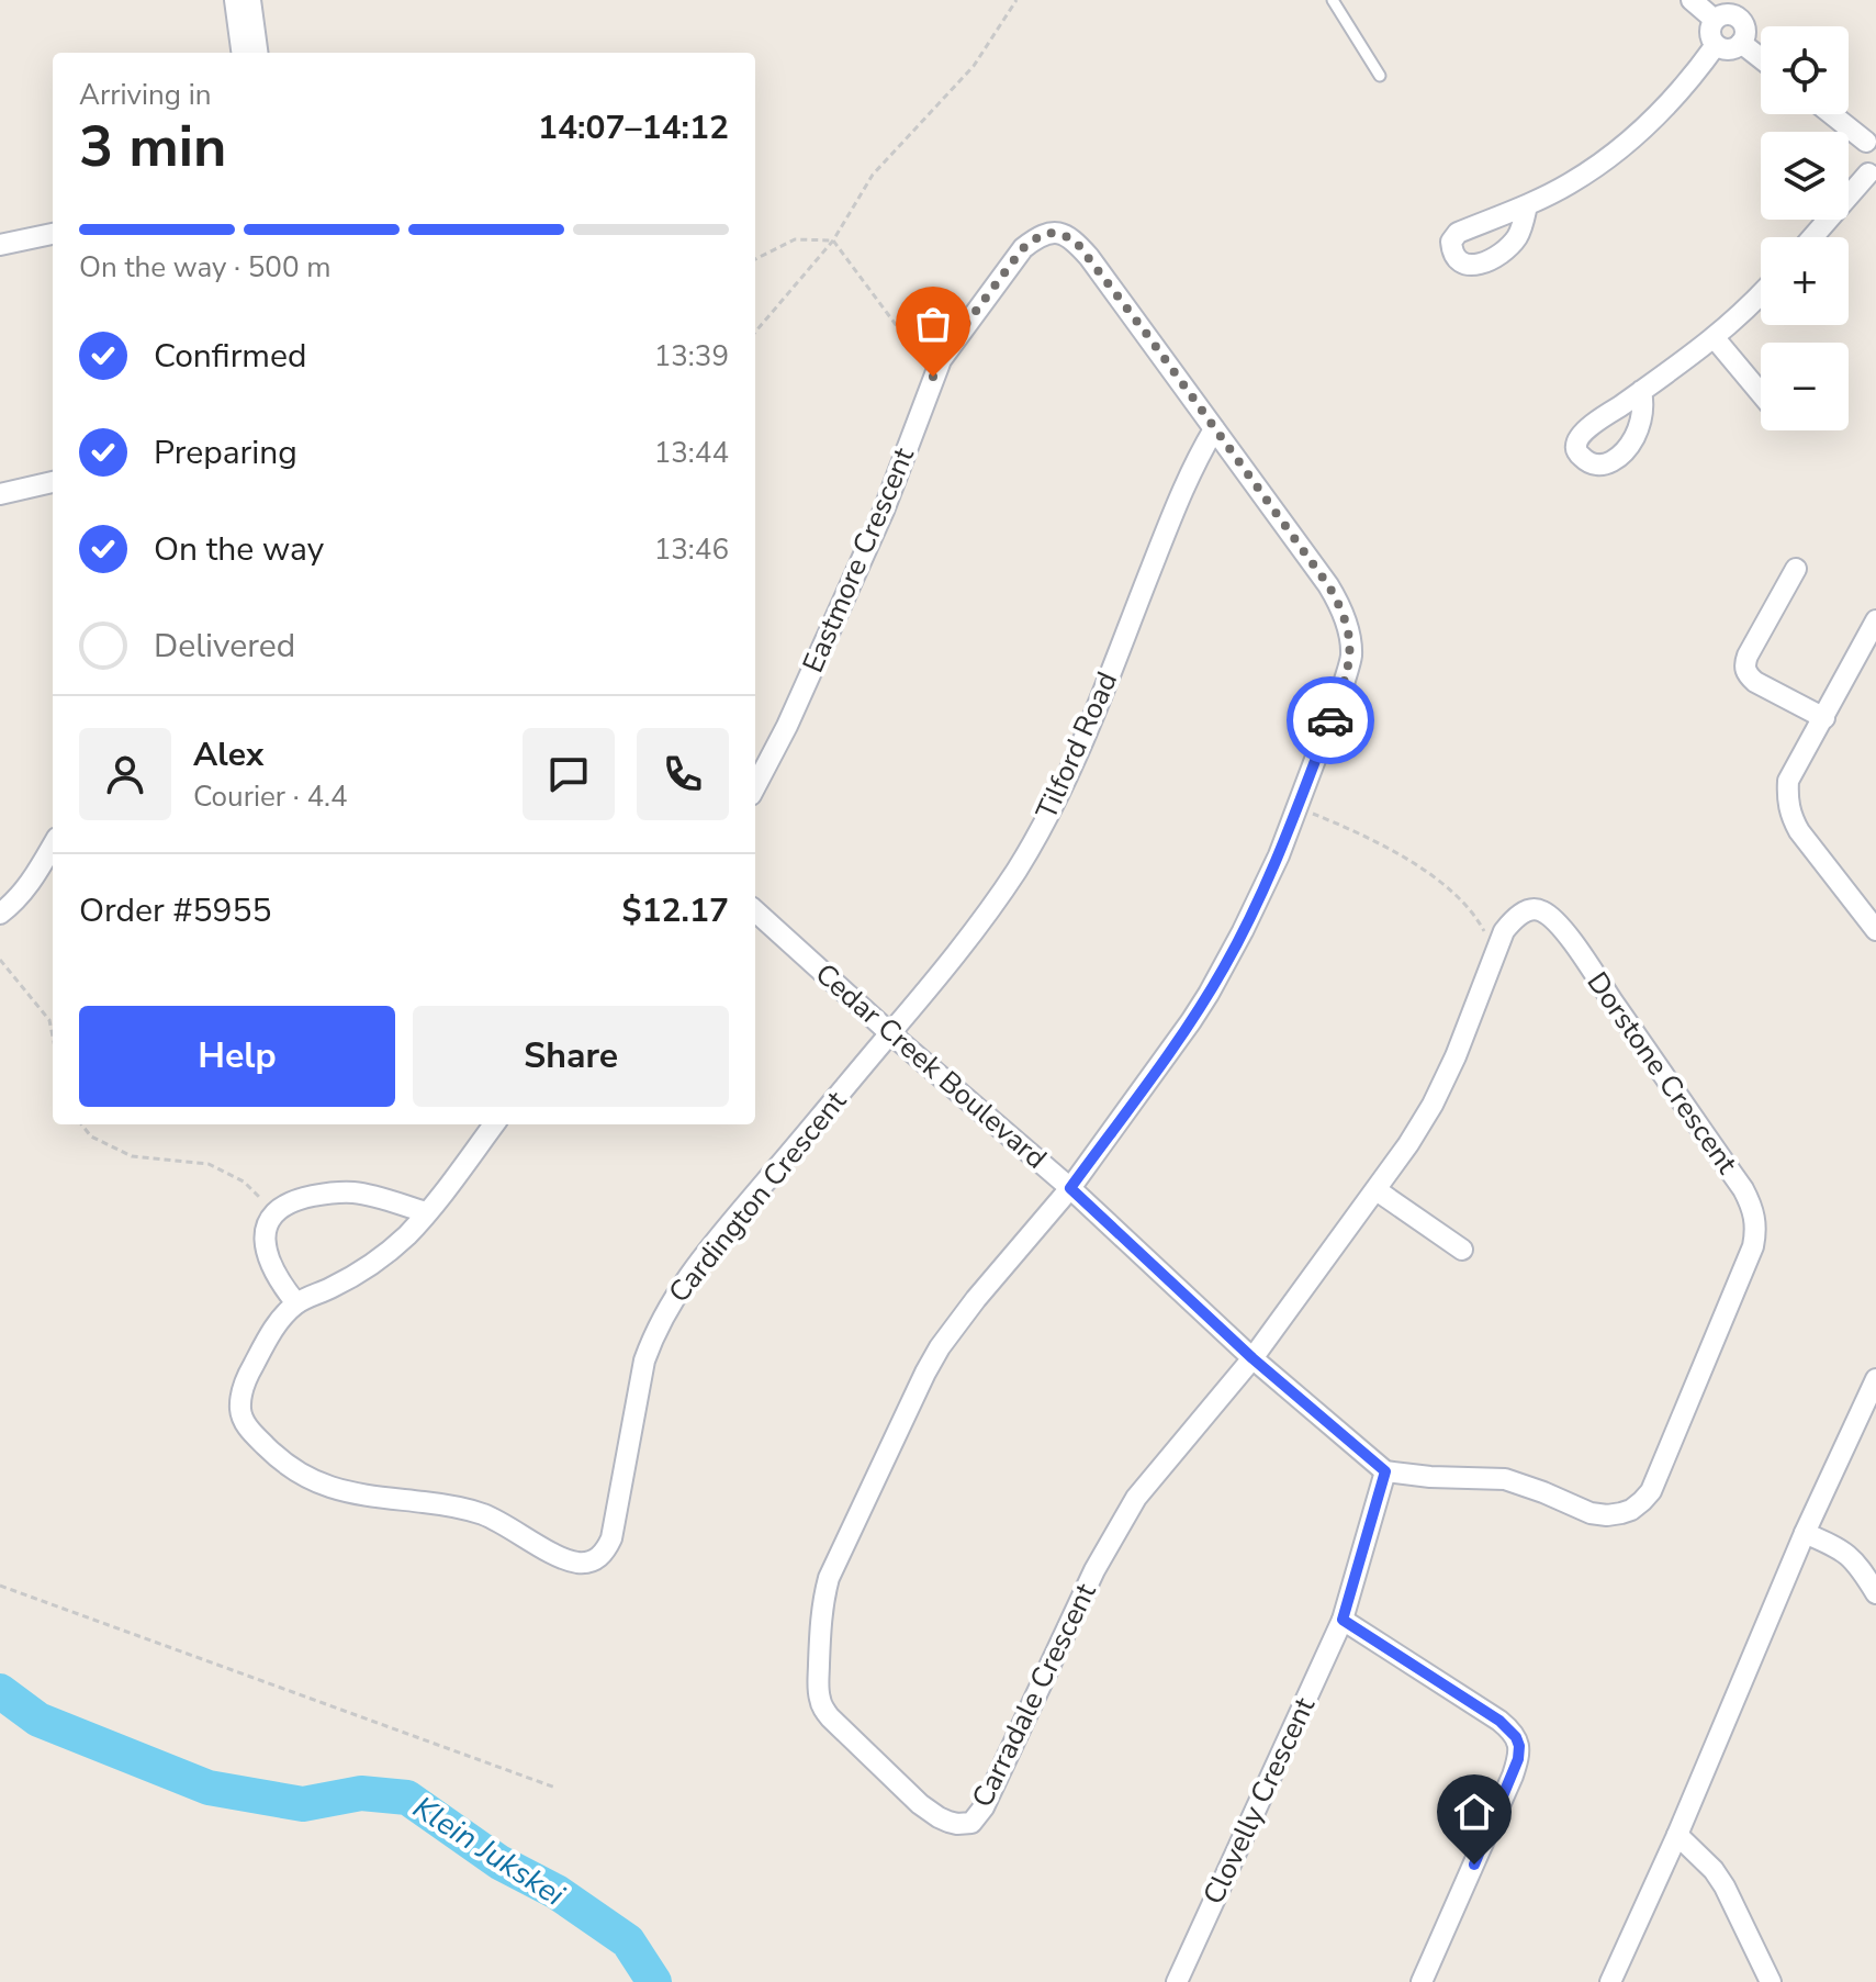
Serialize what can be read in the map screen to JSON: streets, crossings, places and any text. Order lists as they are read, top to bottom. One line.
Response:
{"streets":{"street":["Eastmore Crescent","Tilford Road","Cedar Creek Boulevard","Dorstone Crescent","Cardington Crescent","Carradale Crescent","Clovelly Crescent"]},"crossings":[["Eastmore Crescent","Tilford Road"],["Eastmore Crescent","Cedar Creek Boulevard"],["Eastmore Crescent","Carradale Crescent"],["Tilford Road","Cedar Creek Boulevard"],["Tilford Road","Cardington Crescent"],["Cedar Creek Boulevard","Dorstone Crescent"],["Cedar Creek Boulevard","Cardington Crescent"],["Cedar Creek Boulevard","Carradale Crescent"],["Cedar Creek Boulevard","Clovelly Crescent"],["Dorstone Crescent","Carradale Crescent"],["Dorstone Crescent","Clovelly Crescent"]],"water":["Klein Jukskei"],"page":{"map_buttons":["+","−"],"heading":["3 min","Arriving in","14:07–14:12"],"panel":["Alex","Courier · 4.4","Order #5955","$12.17"],"bar":"On the way · 500 m","list":[["Confirmed","13:39"],["Preparing","13:44"],["On the way","13:46"],"Delivered"],"buttons":["Help","Share"]}}
